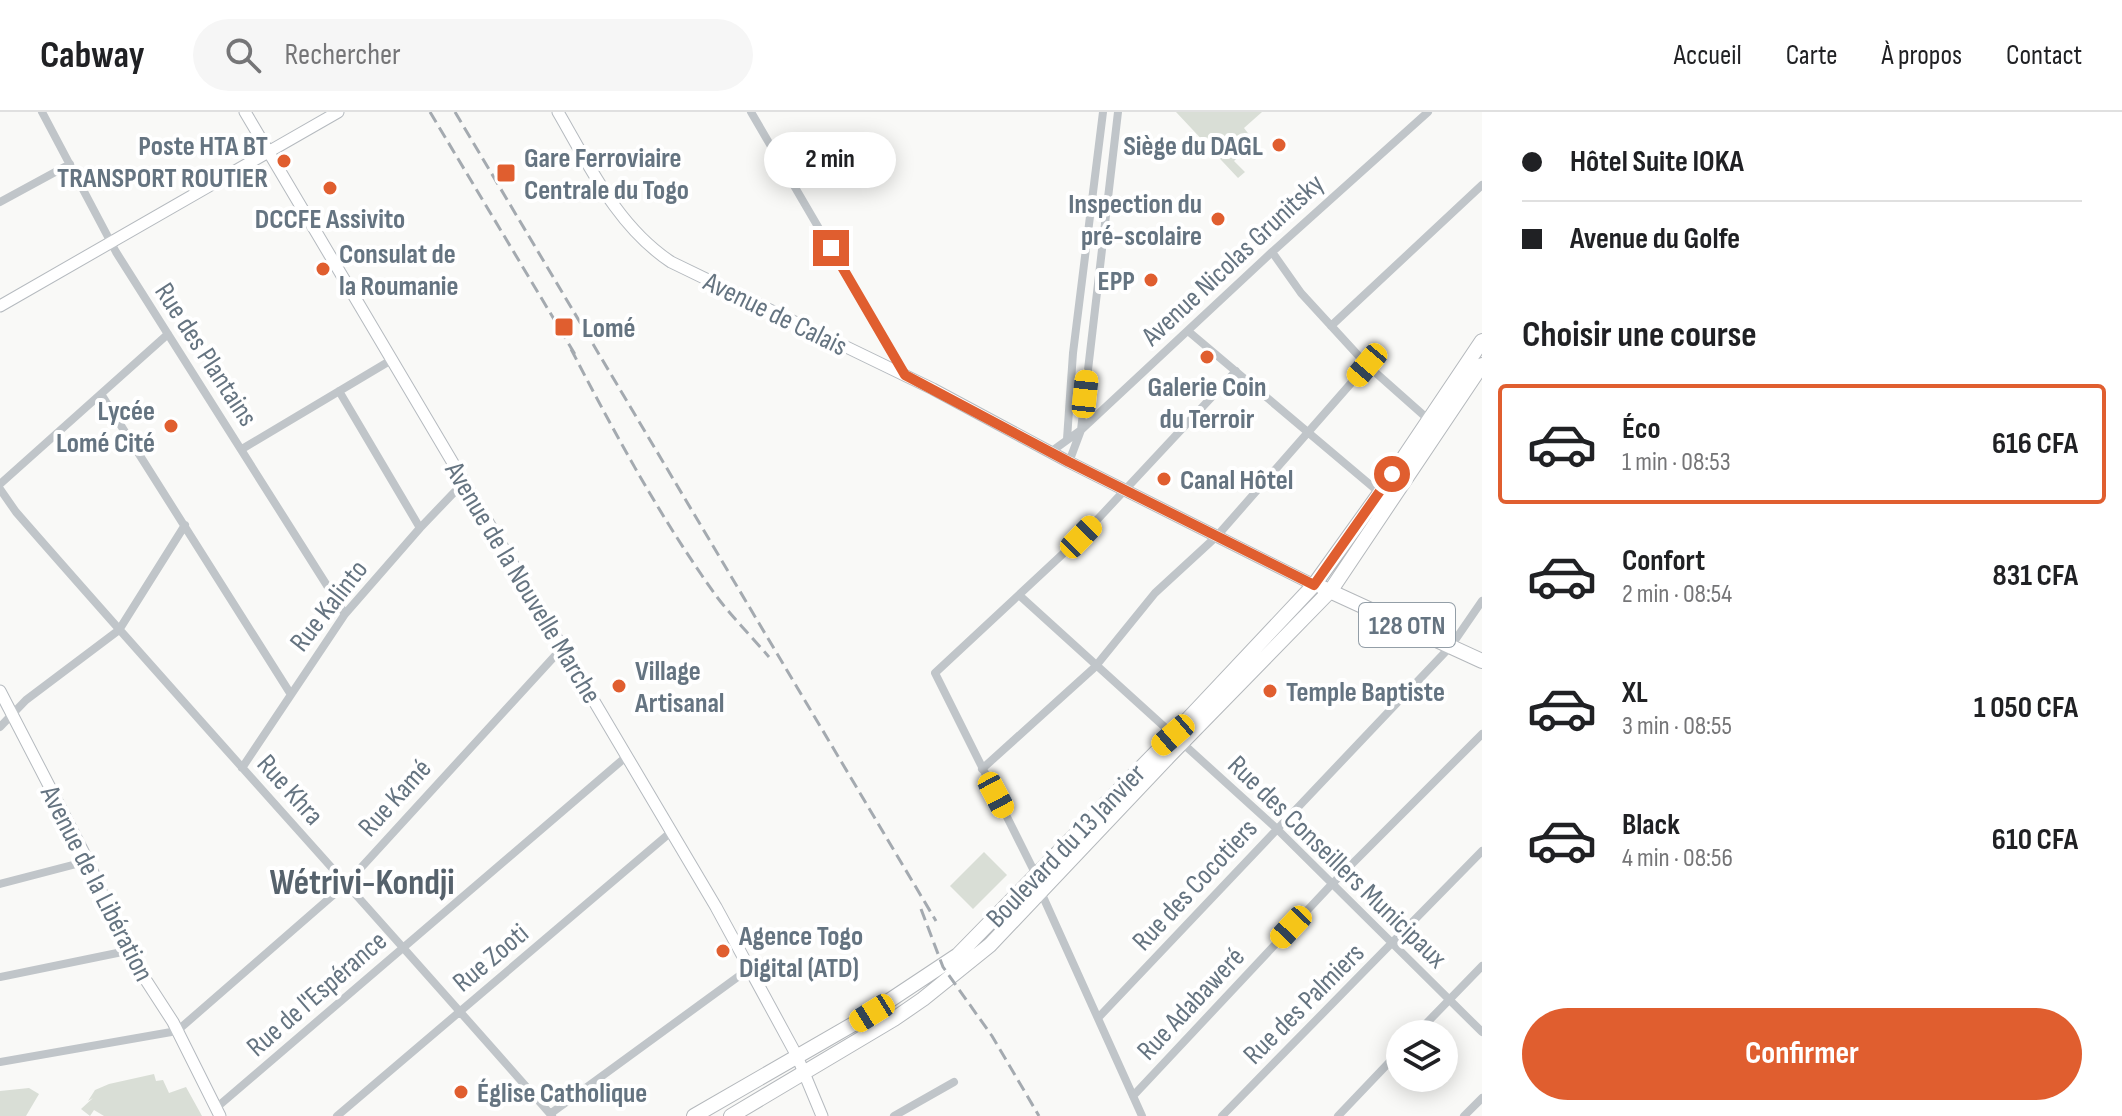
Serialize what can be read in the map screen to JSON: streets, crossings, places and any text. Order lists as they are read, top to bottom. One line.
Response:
{"streets":{"highway":["Avenue de Calais","128 OTN","Boulevard du 13 Janvier"],"street":["Avenue Nicolas Grunitsky","Rue des Plantains","Avenue de la Nouvelle Marche","Rue Kalinto","Rue Khra","Rue Kamé","Rue des Conseillers Municipaux","Avenue de la Libération","Rue des Cocotiers","Rue Zooti","Rue de l'Espérance","Rue Adabaweré","Rue des Palmiers"]},"crossings":[["Avenue Nicolas Grunitsky","Avenue de Calais"],["Avenue de Calais","Boulevard du 13 Janvier"],["Avenue de Calais","Rue des Cocotiers"],["Rue des Plantains","Rue Kalinto"],["Avenue de la Nouvelle Marche","Rue Kalinto"],["Avenue de la Nouvelle Marche","Rue Kamé"],["Avenue de la Nouvelle Marche","Boulevard du 13 Janvier"],["Avenue de la Nouvelle Marche","Rue Zooti"],["Avenue de la Nouvelle Marche","Rue de l'Espérance"],["Rue Kalinto","Rue Khra"],["Rue Khra","Rue Kamé"],["Rue Khra","Rue Zooti"],["Rue Khra","Rue de l'Espérance"],["Rue Kamé","Avenue de la Libération"],["Boulevard du 13 Janvier","Rue des Conseillers Municipaux"],["Rue des Conseillers Municipaux","Rue des Cocotiers"],["Rue des Conseillers Municipaux","Rue Adabaweré"],["Rue des Conseillers Municipaux","Rue des Palmiers"],["Avenue de la Libération","Rue de l'Espérance"]],"districts":["Wétrivi-Kondji"],"places":{"other":["Siège du DAGL","Poste HTA BT TRANSPORT ROUTIER","DCCFE Assivito","Inspection du pré-scolaire","Consulat de la Roumanie","EPP","Galerie Coin du Terroir","Lycée Lomé Cité","Canal Hôtel","Village Artisanal","Temple Baptiste","Agence Togo Digital (ATD)","Église Catholique"],"transit":["Gare Ferroviaire Centrale du Togo","Lomé"]},"page":{"header":"Cabway","search":"Rechercher","nav":["Accueil","Carte","À propos","Contact"],"banner":["Hôtel Suite IOKA","Avenue du Golfe"],"bubble":"2 min","heading":"Choisir une course","list":[{"name":"Éco","note":"1 min · 08:53","value":"616 CFA"},{"name":"Confort","note":"2 min · 08:54","value":"831 CFA"},{"name":"XL","note":"3 min · 08:55","value":"1 050 CFA"},{"name":"Black","note":"4 min · 08:56","value":"610 CFA"}],"buttons":"Confirmer"}}
